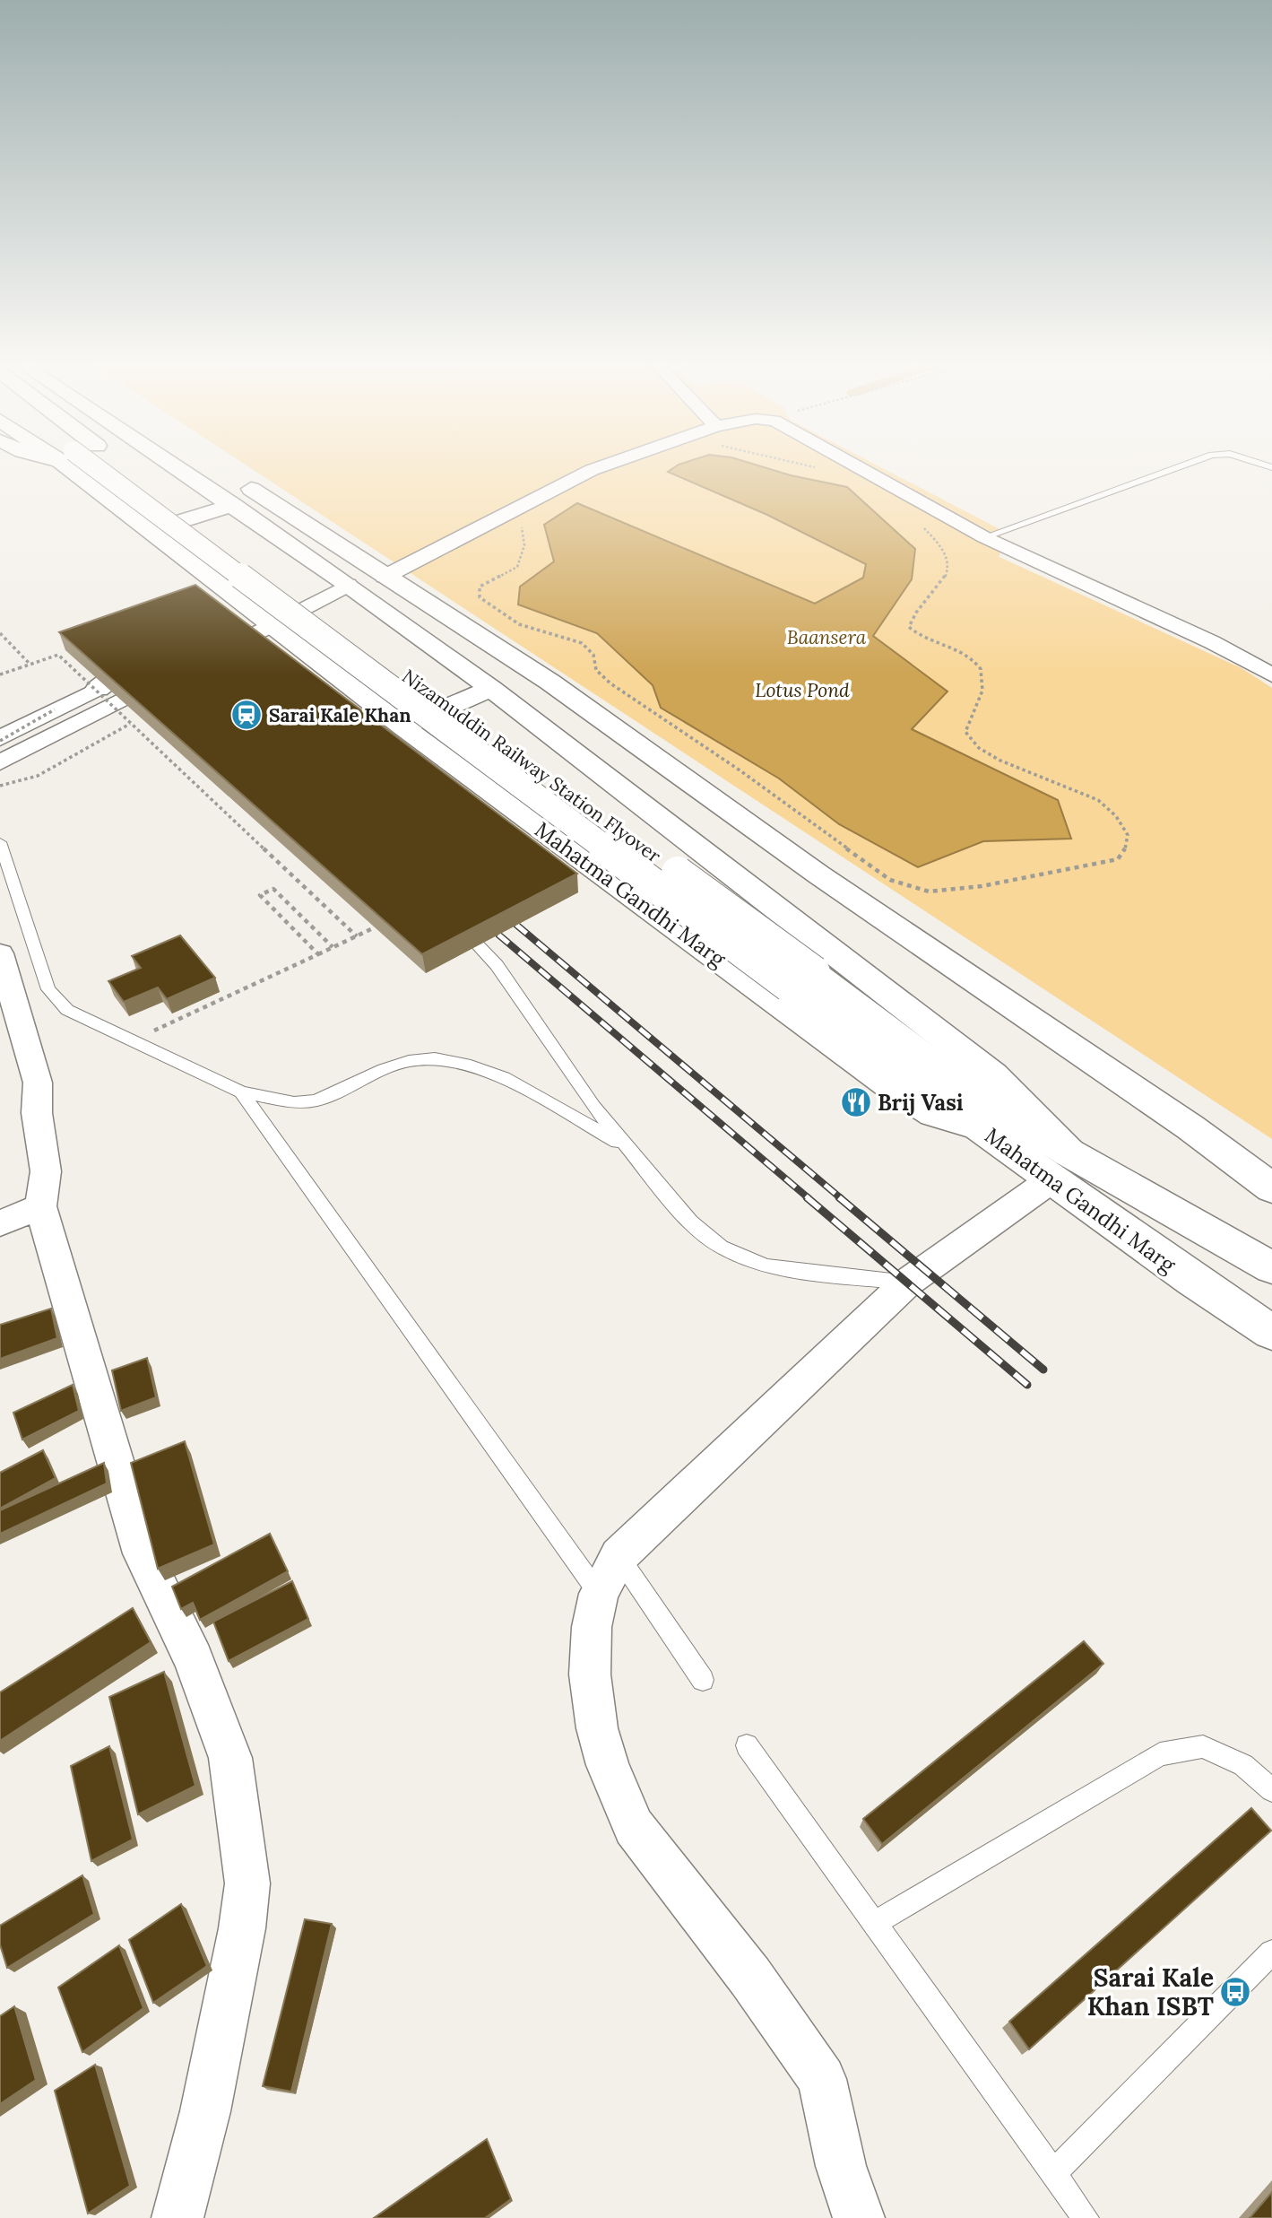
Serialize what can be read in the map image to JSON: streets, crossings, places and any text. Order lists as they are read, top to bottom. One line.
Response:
{"streets":{"main road":["Nizamuddin Railway Station Flyover","Mahatma Gandhi Marg"]},"crossings":[["Nizamuddin Railway Station Flyover","Mahatma Gandhi Marg"]],"water":["Lotus Pond"],"parks":["Baansera"],"places":{"station":["Sarai Kale Khan"],"restaurant":["Brij Vasi"],"bus stop":["Sarai Kale Khan ISBT"]}}
